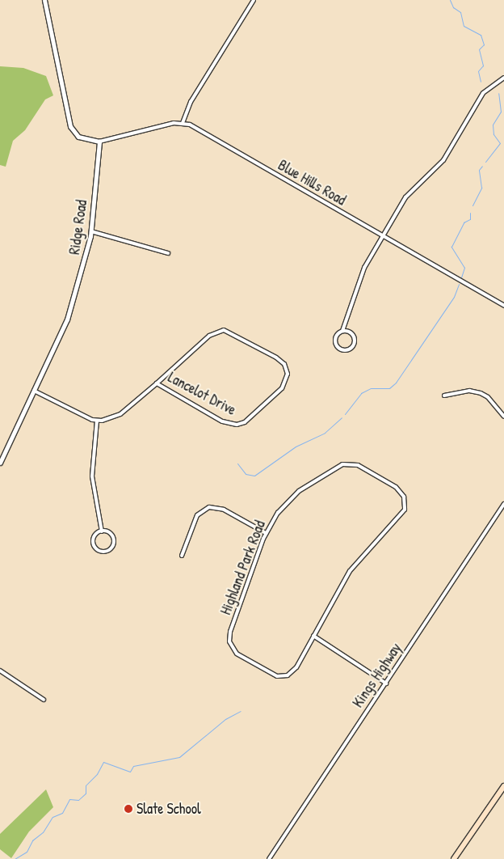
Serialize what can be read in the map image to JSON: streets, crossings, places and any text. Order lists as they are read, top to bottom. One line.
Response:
{"streets":{"street":["Blue Hills Road","Ridge Road","Lancelot Drive","Highland Park Road","Kings Highway"]},"places":["Slate School"]}
